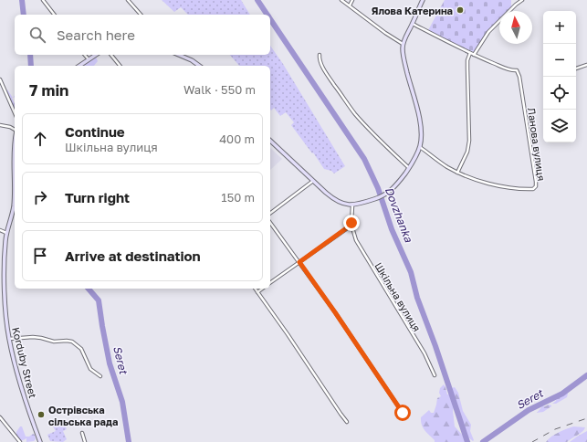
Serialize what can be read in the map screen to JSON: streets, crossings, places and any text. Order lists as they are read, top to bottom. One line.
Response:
{"streets":{"street":["Ланова вулиця","Шкільна вулиця","Korduby Street"]},"water":["Dovzhanka","Seret"],"places":["Ялова Катерина","Острівська сільська рада"],"north":"top","page":{"map_buttons":["+","−"],"search":"Search here","heading":["7 min","Walk · 550 m"],"list":[["Continue","Шкільна вулиця","400 m"],["Turn right","150 m"],"Arrive at destination"]}}
